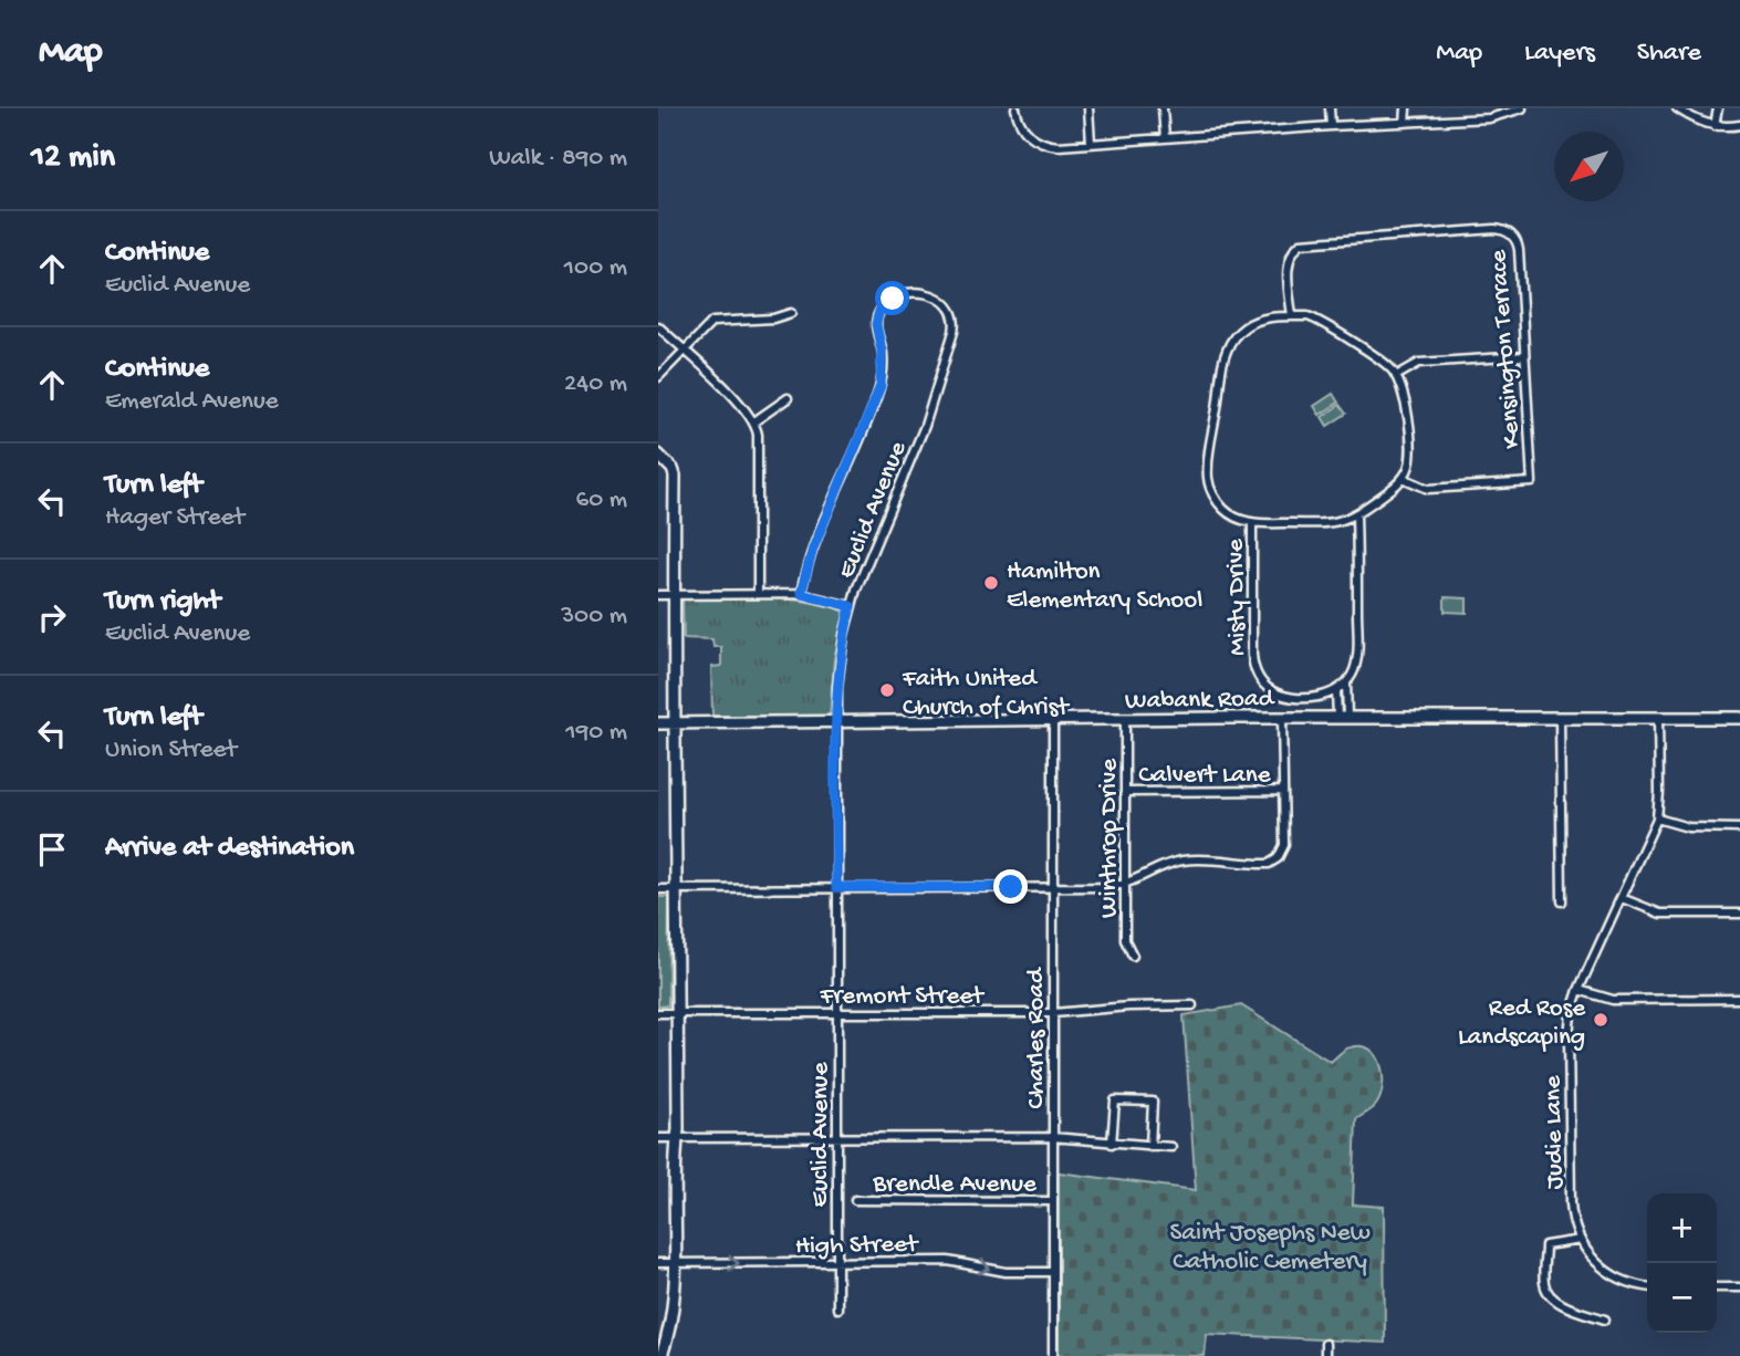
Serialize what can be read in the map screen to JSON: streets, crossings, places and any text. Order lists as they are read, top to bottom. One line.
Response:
{"streets":{"street":["Kensington Terrace","Euclid Avenue","Misty Drive","Wabank Road","Calvert Lane","Winthrop Drive","Fremont Street","Charles Road","Judie Lane","Brendle Avenue","High Street"]},"crossings":[["Kensington Terrace","Misty Drive"],["Euclid Avenue","Wabank Road"],["Euclid Avenue","Fremont Street"],["Euclid Avenue","High Street"],["Wabank Road","Winthrop Drive"],["Wabank Road","Charles Road"],["Wabank Road","Judie Lane"],["Calvert Lane","Winthrop Drive"],["Fremont Street","Charles Road"],["Charles Road","Brendle Avenue"],["Charles Road","High Street"]],"one_way":["High Street"],"parks":["Saint Josephs New Catholic Cemetery"],"places":["Hamilton Elementary School","Faith United Church of Christ","Red Rose Landscaping"],"north":"bottom left","page":{"header":"Map","nav":["Map","Layers","Share"],"heading":["12 min","Walk · 890 m"],"list":[["Continue","Euclid Avenue","100 m"],["Continue","Emerald Avenue","240 m"],["Turn left","Hager Street","60 m"],["Turn right","Euclid Avenue","300 m"],["Turn left","Union Street","190 m"],"Arrive at destination"],"map_buttons":["+","−"]}}
